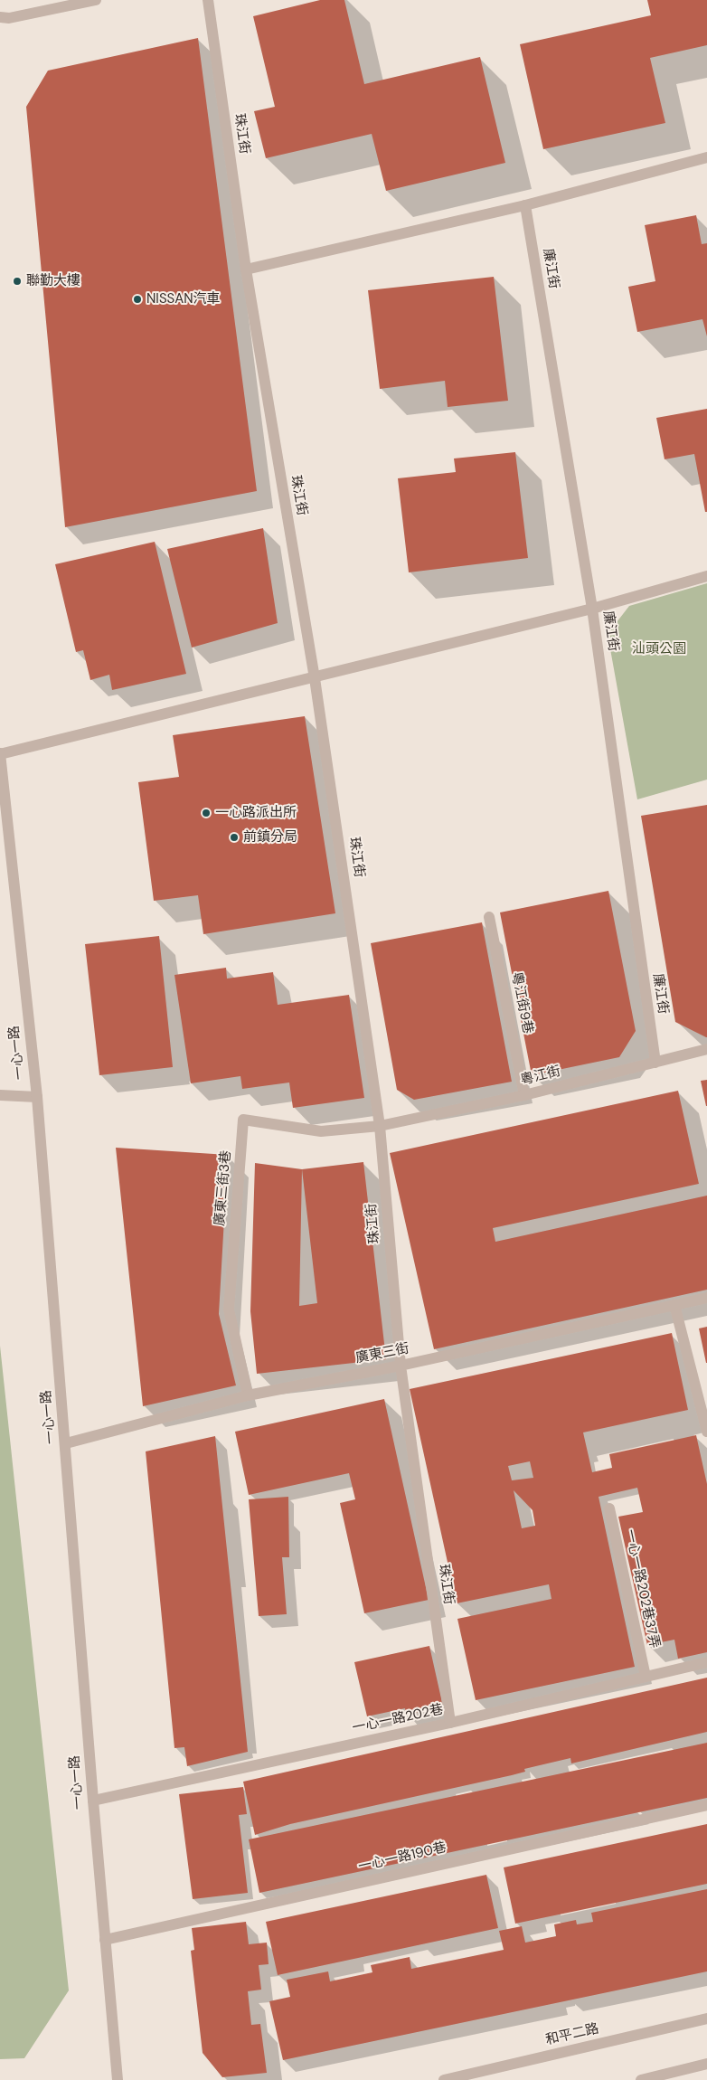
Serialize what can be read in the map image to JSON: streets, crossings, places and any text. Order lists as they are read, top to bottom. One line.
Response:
{"streets":{"street":["珠江街","廉江街","粵江街9巷","一心一路","粵江街","廣東三街3巷","廣東三街","一心一路202巷37弄","一心一路202巷","一心一路190巷","和平二路"]},"crossings":[["珠江街","粵江街"],["珠江街","廣東三街3巷"],["珠江街","廣東三街"],["珠江街","一心一路202巷"],["廉江街","粵江街"],["粵江街9巷","粵江街"],["一心一路","廣東三街"],["一心一路","一心一路202巷"],["一心一路","一心一路190巷"],["粵江街","廣東三街3巷"],["廣東三街3巷","廣東三街"],["一心一路202巷37弄","一心一路202巷"]],"parks":["汕頭公園"],"places":["聯勤大樓","NISSAN汽車","一心路派出所","前鎮分局"]}
